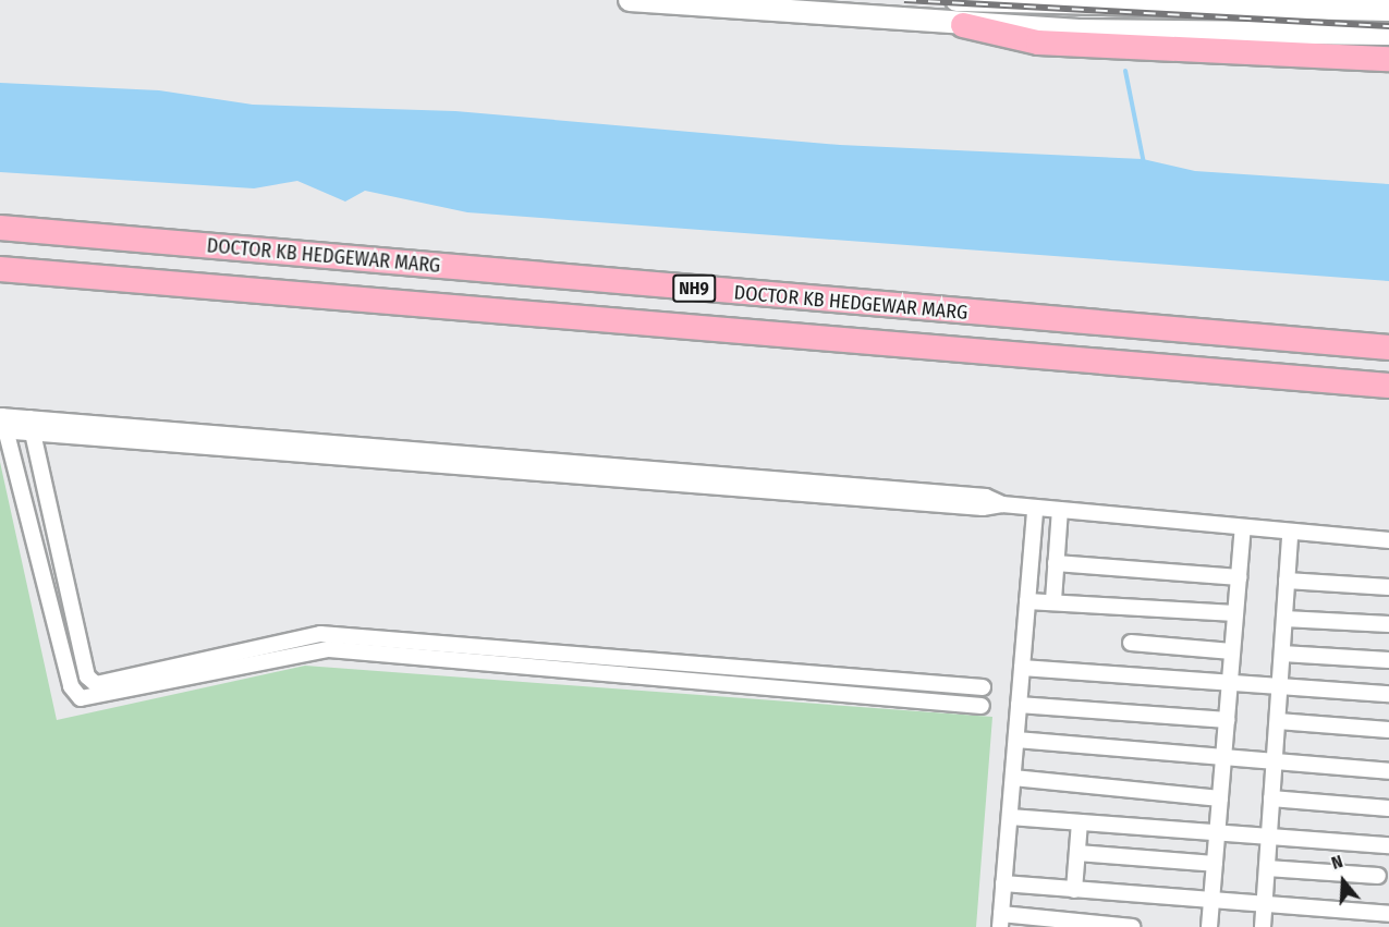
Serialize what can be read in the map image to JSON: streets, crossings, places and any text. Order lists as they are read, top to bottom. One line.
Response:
{"streets":{"highway":["DOCTOR KB HEDGEWAR MARG","NH9"]},"north":"top"}
